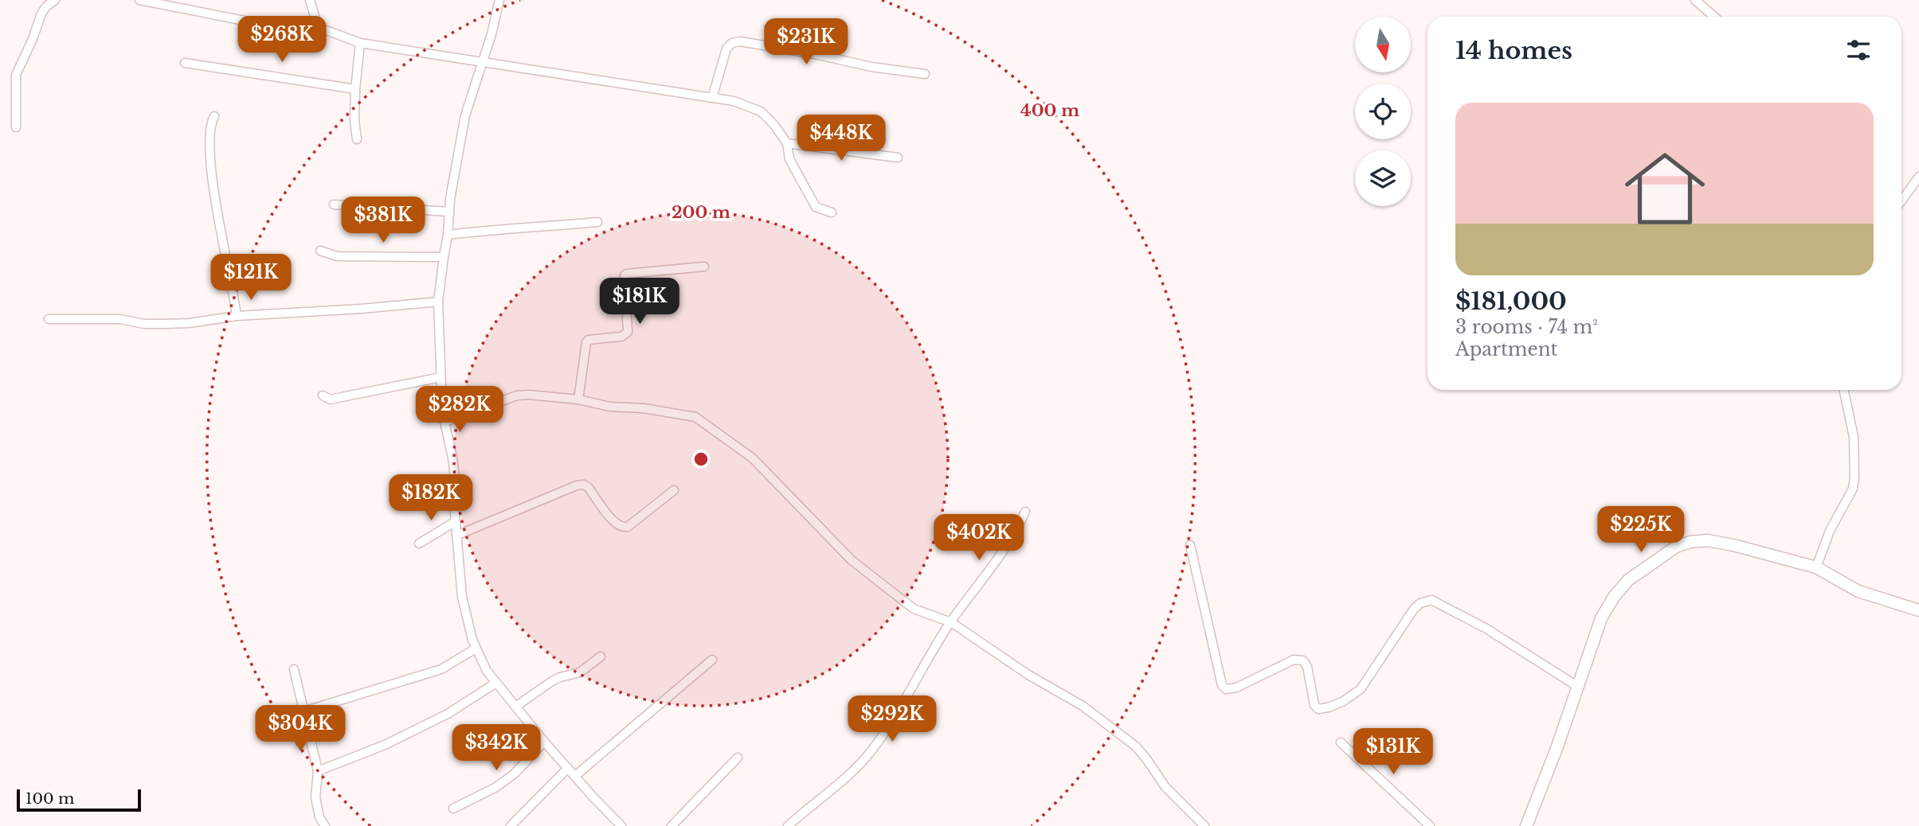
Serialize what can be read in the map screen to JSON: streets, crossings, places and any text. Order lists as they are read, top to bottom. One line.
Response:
{"scale_bar":"100 m","north":"bottom","page":{"price":["$268K","$231K","$448K","$381K","$121K","$181K","$282K","$182K","$225K","$402K","$292K","$304K","$342K","$131K"],"heading":"14 homes","list":[{"name":"$181,000","note":"3 rooms · 74 m² · Apartment"}],"scale":"100 m"},"rings":["400 m","200 m"]}
